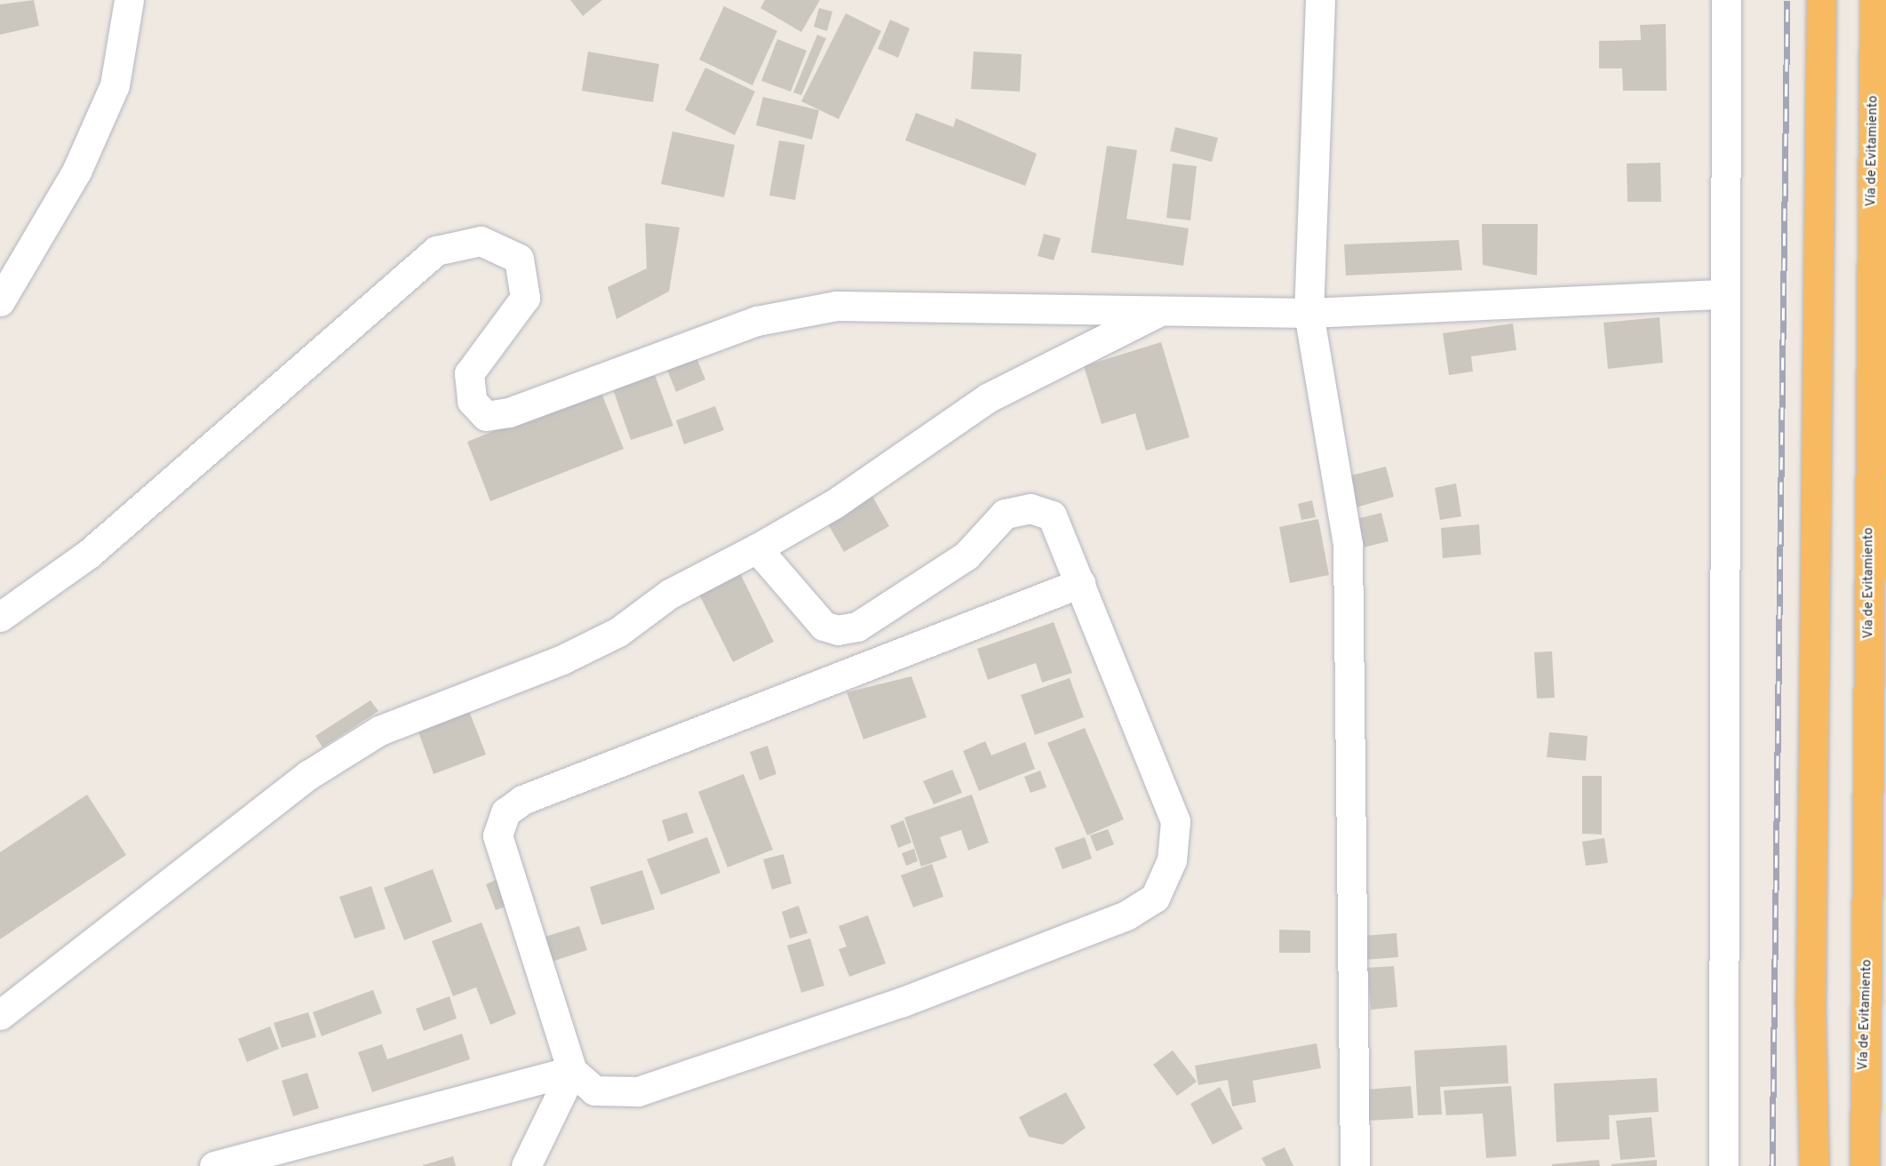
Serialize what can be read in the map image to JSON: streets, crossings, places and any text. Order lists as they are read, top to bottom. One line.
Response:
{"streets":{"highway":["Vía de Evitamiento"]}}
